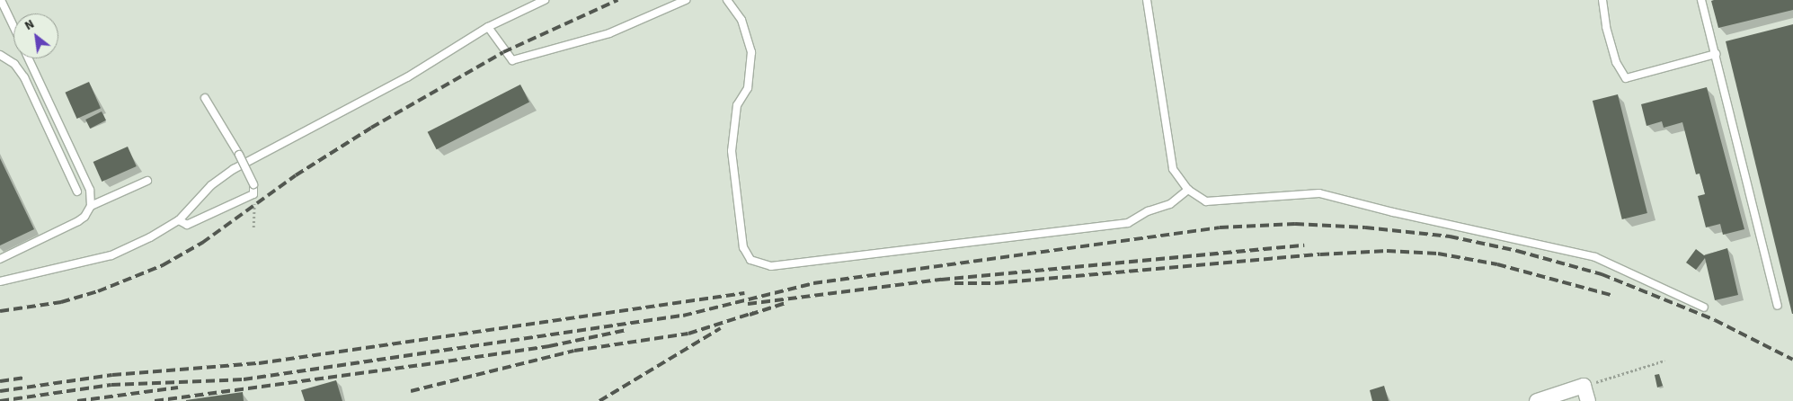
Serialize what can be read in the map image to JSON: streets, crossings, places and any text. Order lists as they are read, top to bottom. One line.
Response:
{"north":"top left"}
